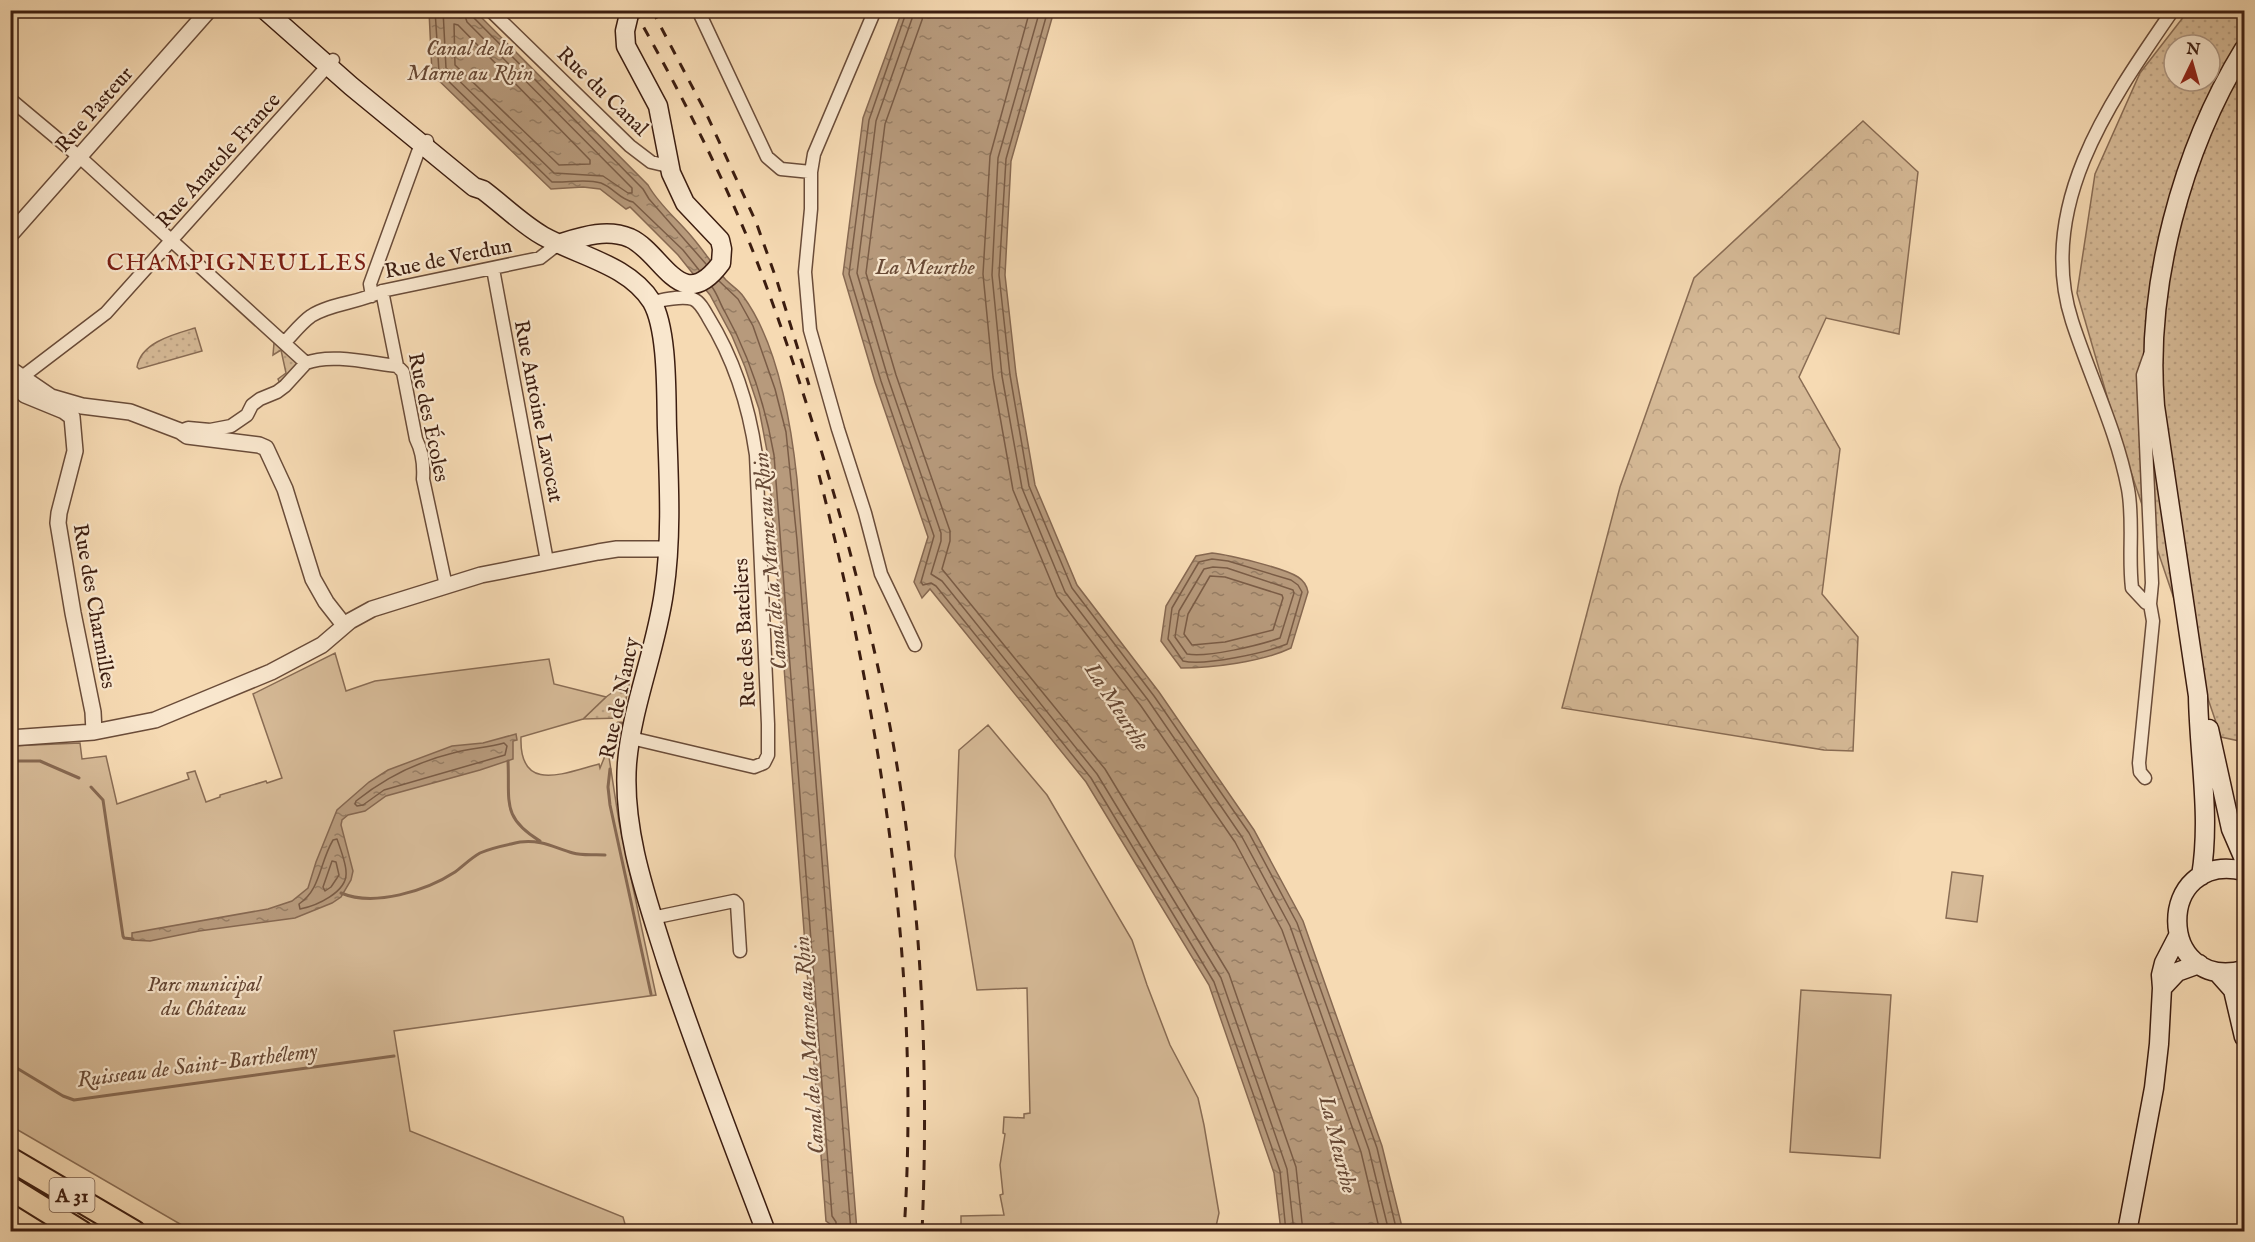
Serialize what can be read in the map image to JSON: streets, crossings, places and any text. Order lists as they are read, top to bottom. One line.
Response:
{"streets":{"highway":["A 31"],"main road":["Rue de Nancy"],"street":["Rue du Canal","Rue Pasteur","Rue Anatole France","Rue de Verdun","Rue Antoine Lavocat","Rue des Écoles","Rue des Charmilles","Rue des Bateliers"]},"crossings":[["Rue Anatole France","Rue de Nancy"],["Rue de Verdun","Rue Antoine Lavocat"],["Rue de Verdun","Rue des Écoles"],["Rue de Verdun","Rue de Nancy"],["Rue des Écoles","Rue de Nancy"],["Rue des Bateliers","Rue de Nancy"]],"districts":["CHAMPIGNEULLES"],"water":["Canal de la Marne au Rhin","La Meurthe","Ruisseau de Saint-Barthélemy"],"parks":["Parc municipal du Château"],"north":"top"}
